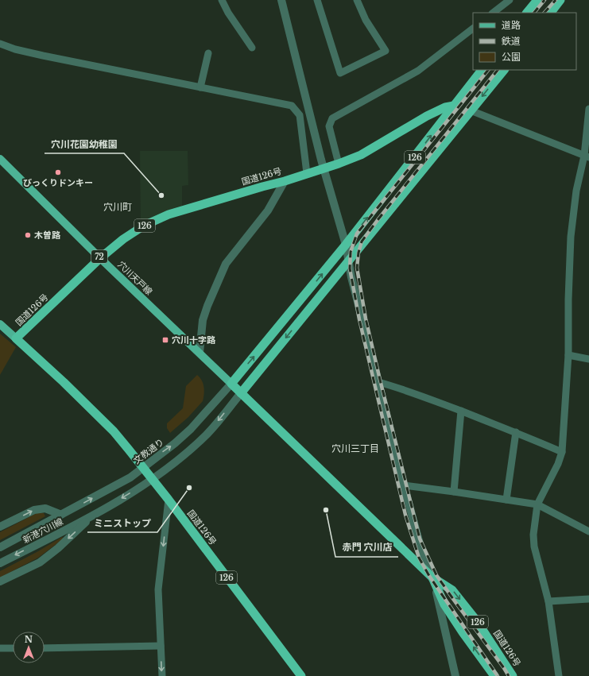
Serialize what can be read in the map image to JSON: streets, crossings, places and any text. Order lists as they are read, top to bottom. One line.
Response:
{"streets":{"highway":["126","国道126号"],"main road":["72","穴川天戸線"],"street":["文教通り","新港穴川線"]},"crossings":[["126","国道126号"],["126","穴川天戸線"],["126","文教通り"],["国道126号","穴川天戸線"],["国道126号","文教通り"],["穴川天戸線","文教通り"],["文教通り","新港穴川線"]],"districts":["穴川町","穴川三丁目"],"places":{"other":["びっくりドンキー","穴川花園幼稚園","木曽路","ミニストップ","赤門 穴川店"],"transit":["穴川十字路"]},"legend":["道路","鉄道","公園"],"north":"top"}
